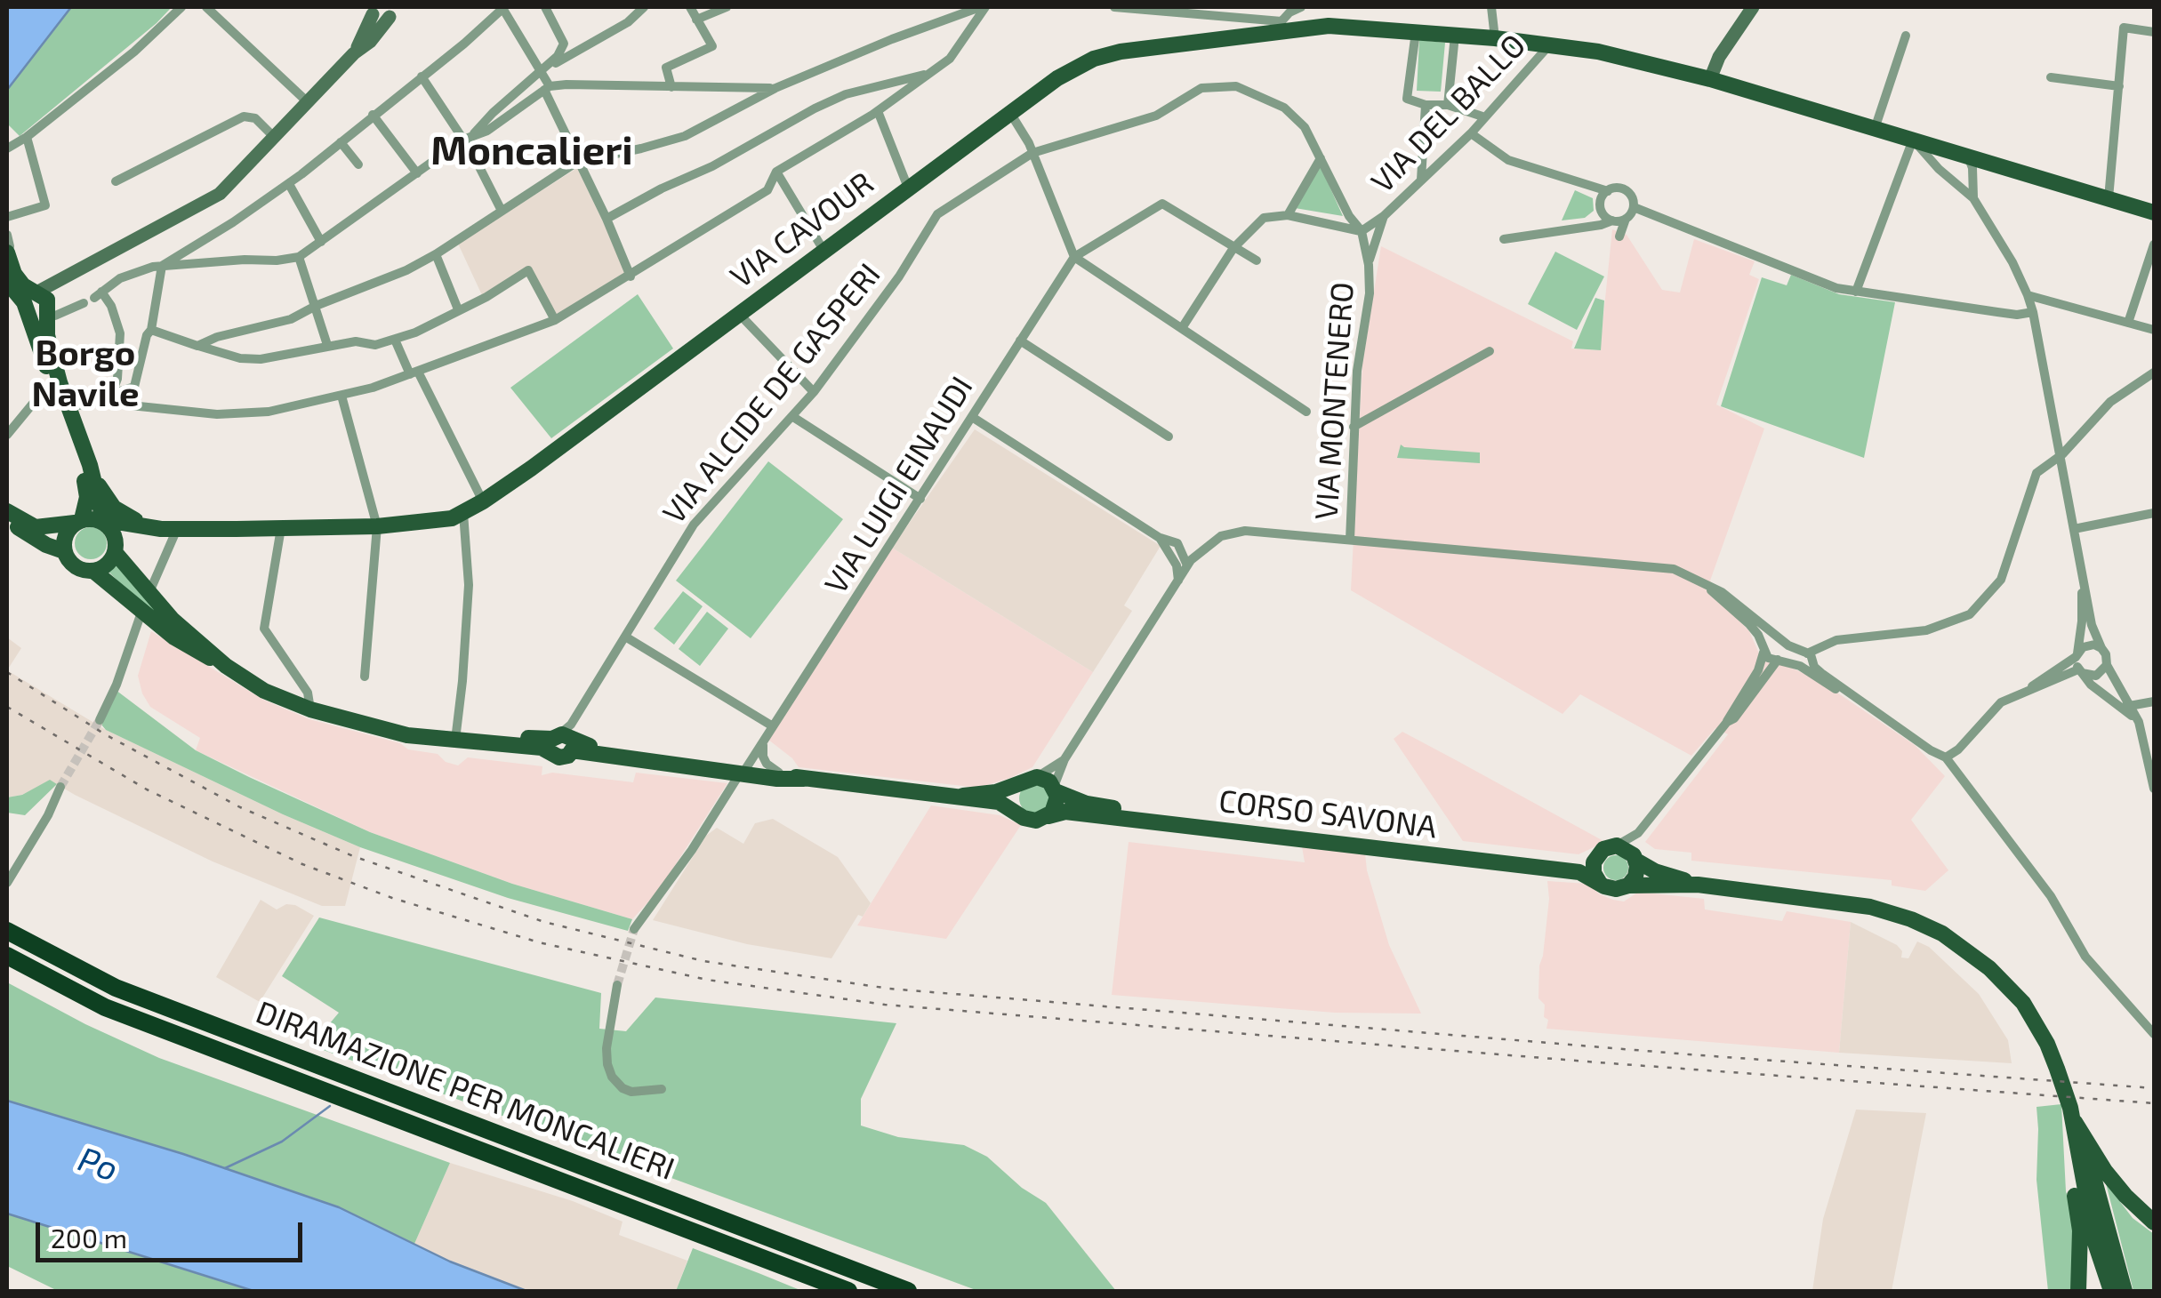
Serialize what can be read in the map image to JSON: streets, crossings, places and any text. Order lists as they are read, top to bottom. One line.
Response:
{"streets":{"highway":["DIRAMAZIONE PER MONCALIERI"],"main road":["VIA CAVOUR","CORSO SAVONA"],"street":["VIA DEL BALLO","VIA ALCIDE DE GASPERI","VIA MONTENERO","VIA LUIGI EINAUDI"]},"crossings":[["VIA DEL BALLO","VIA CAVOUR"],["VIA DEL BALLO","VIA ALCIDE DE GASPERI"],["VIA DEL BALLO","VIA MONTENERO"],["VIA ALCIDE DE GASPERI","VIA MONTENERO"]],"districts":["Moncalieri","Borgo Navile"],"water":["Po"],"scale_bar":"200 m"}
